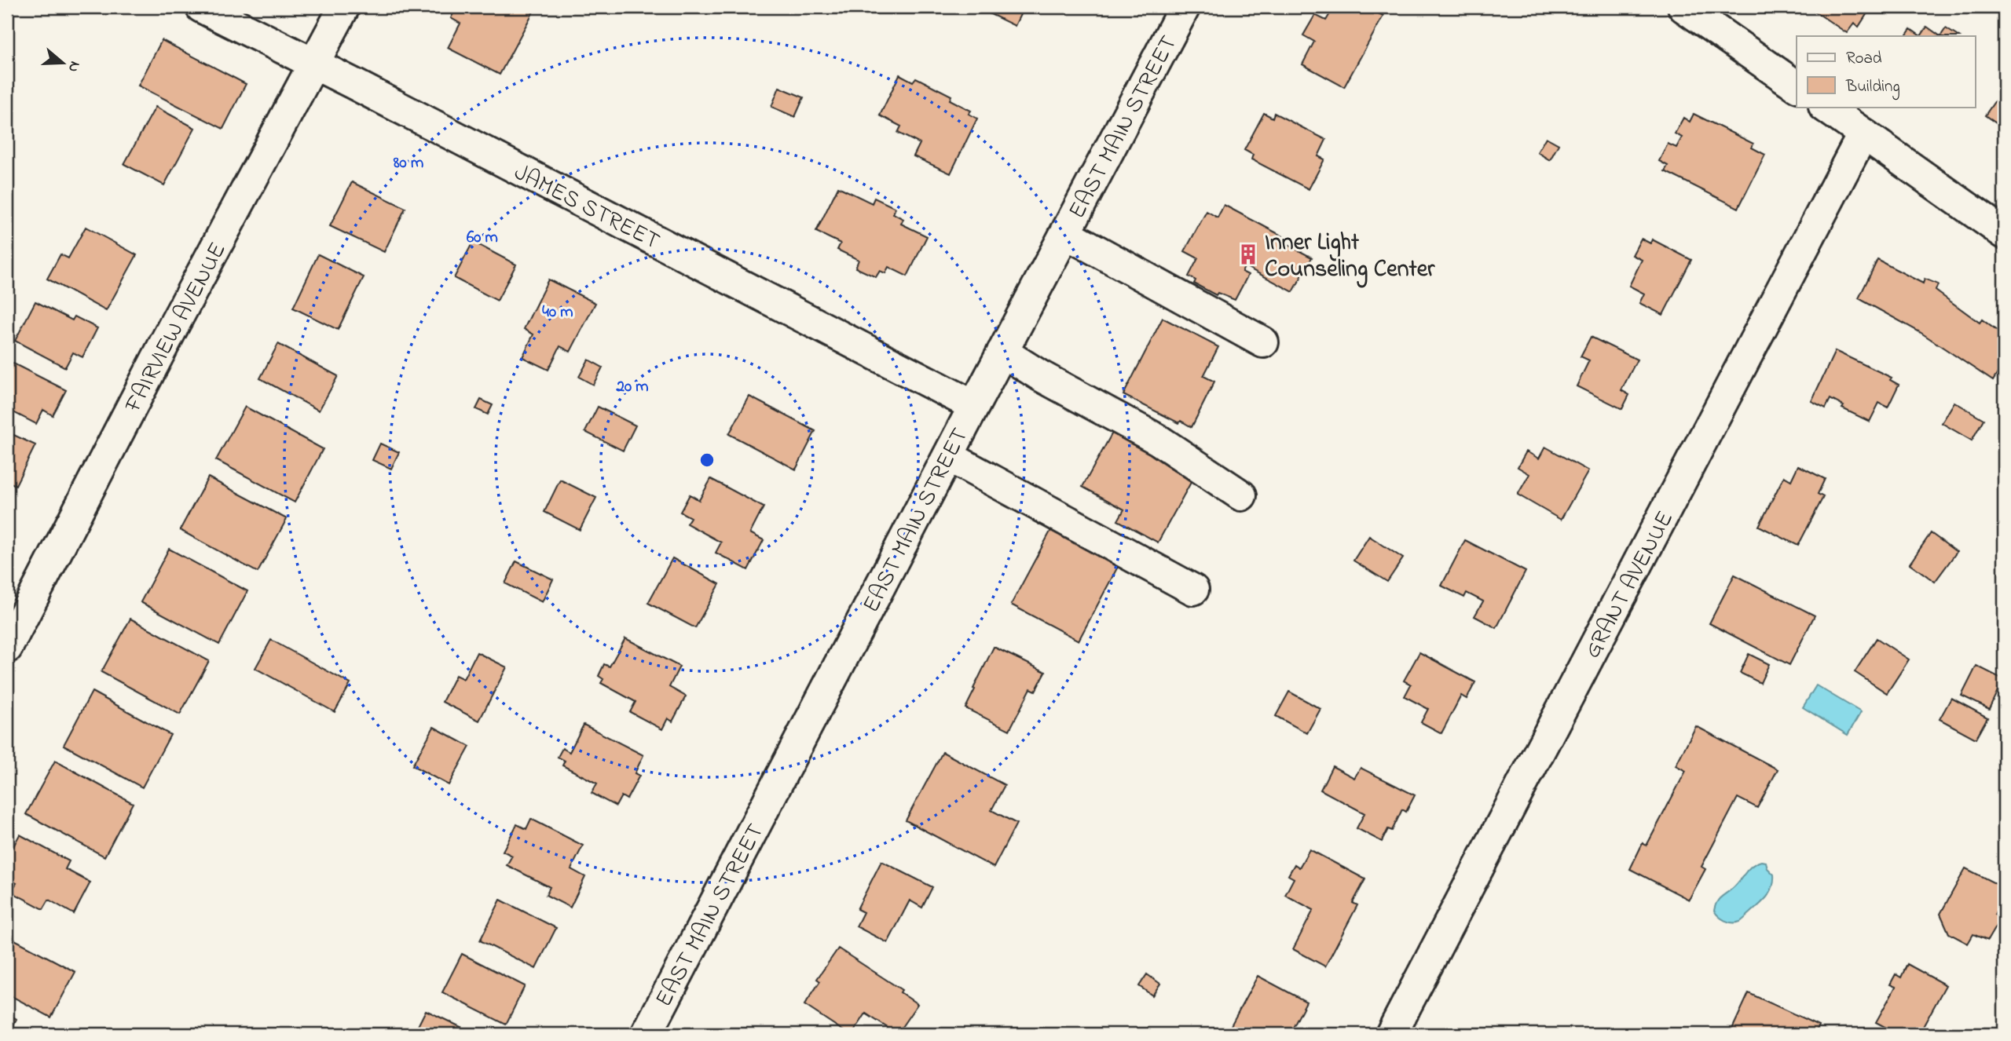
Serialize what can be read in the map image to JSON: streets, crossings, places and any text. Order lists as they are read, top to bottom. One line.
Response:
{"streets":{"street":["EAST MAIN STREET","JAMES STREET","FAIRVIEW AVENUE","GRANT AVENUE"]},"crossings":[["EAST MAIN STREET","JAMES STREET"],["JAMES STREET","FAIRVIEW AVENUE"]],"places":{"building":["Inner Light Counseling Center"]},"legend":["Road","Building"],"north":"right","rings":["80 m","60 m","40 m","20 m"]}
